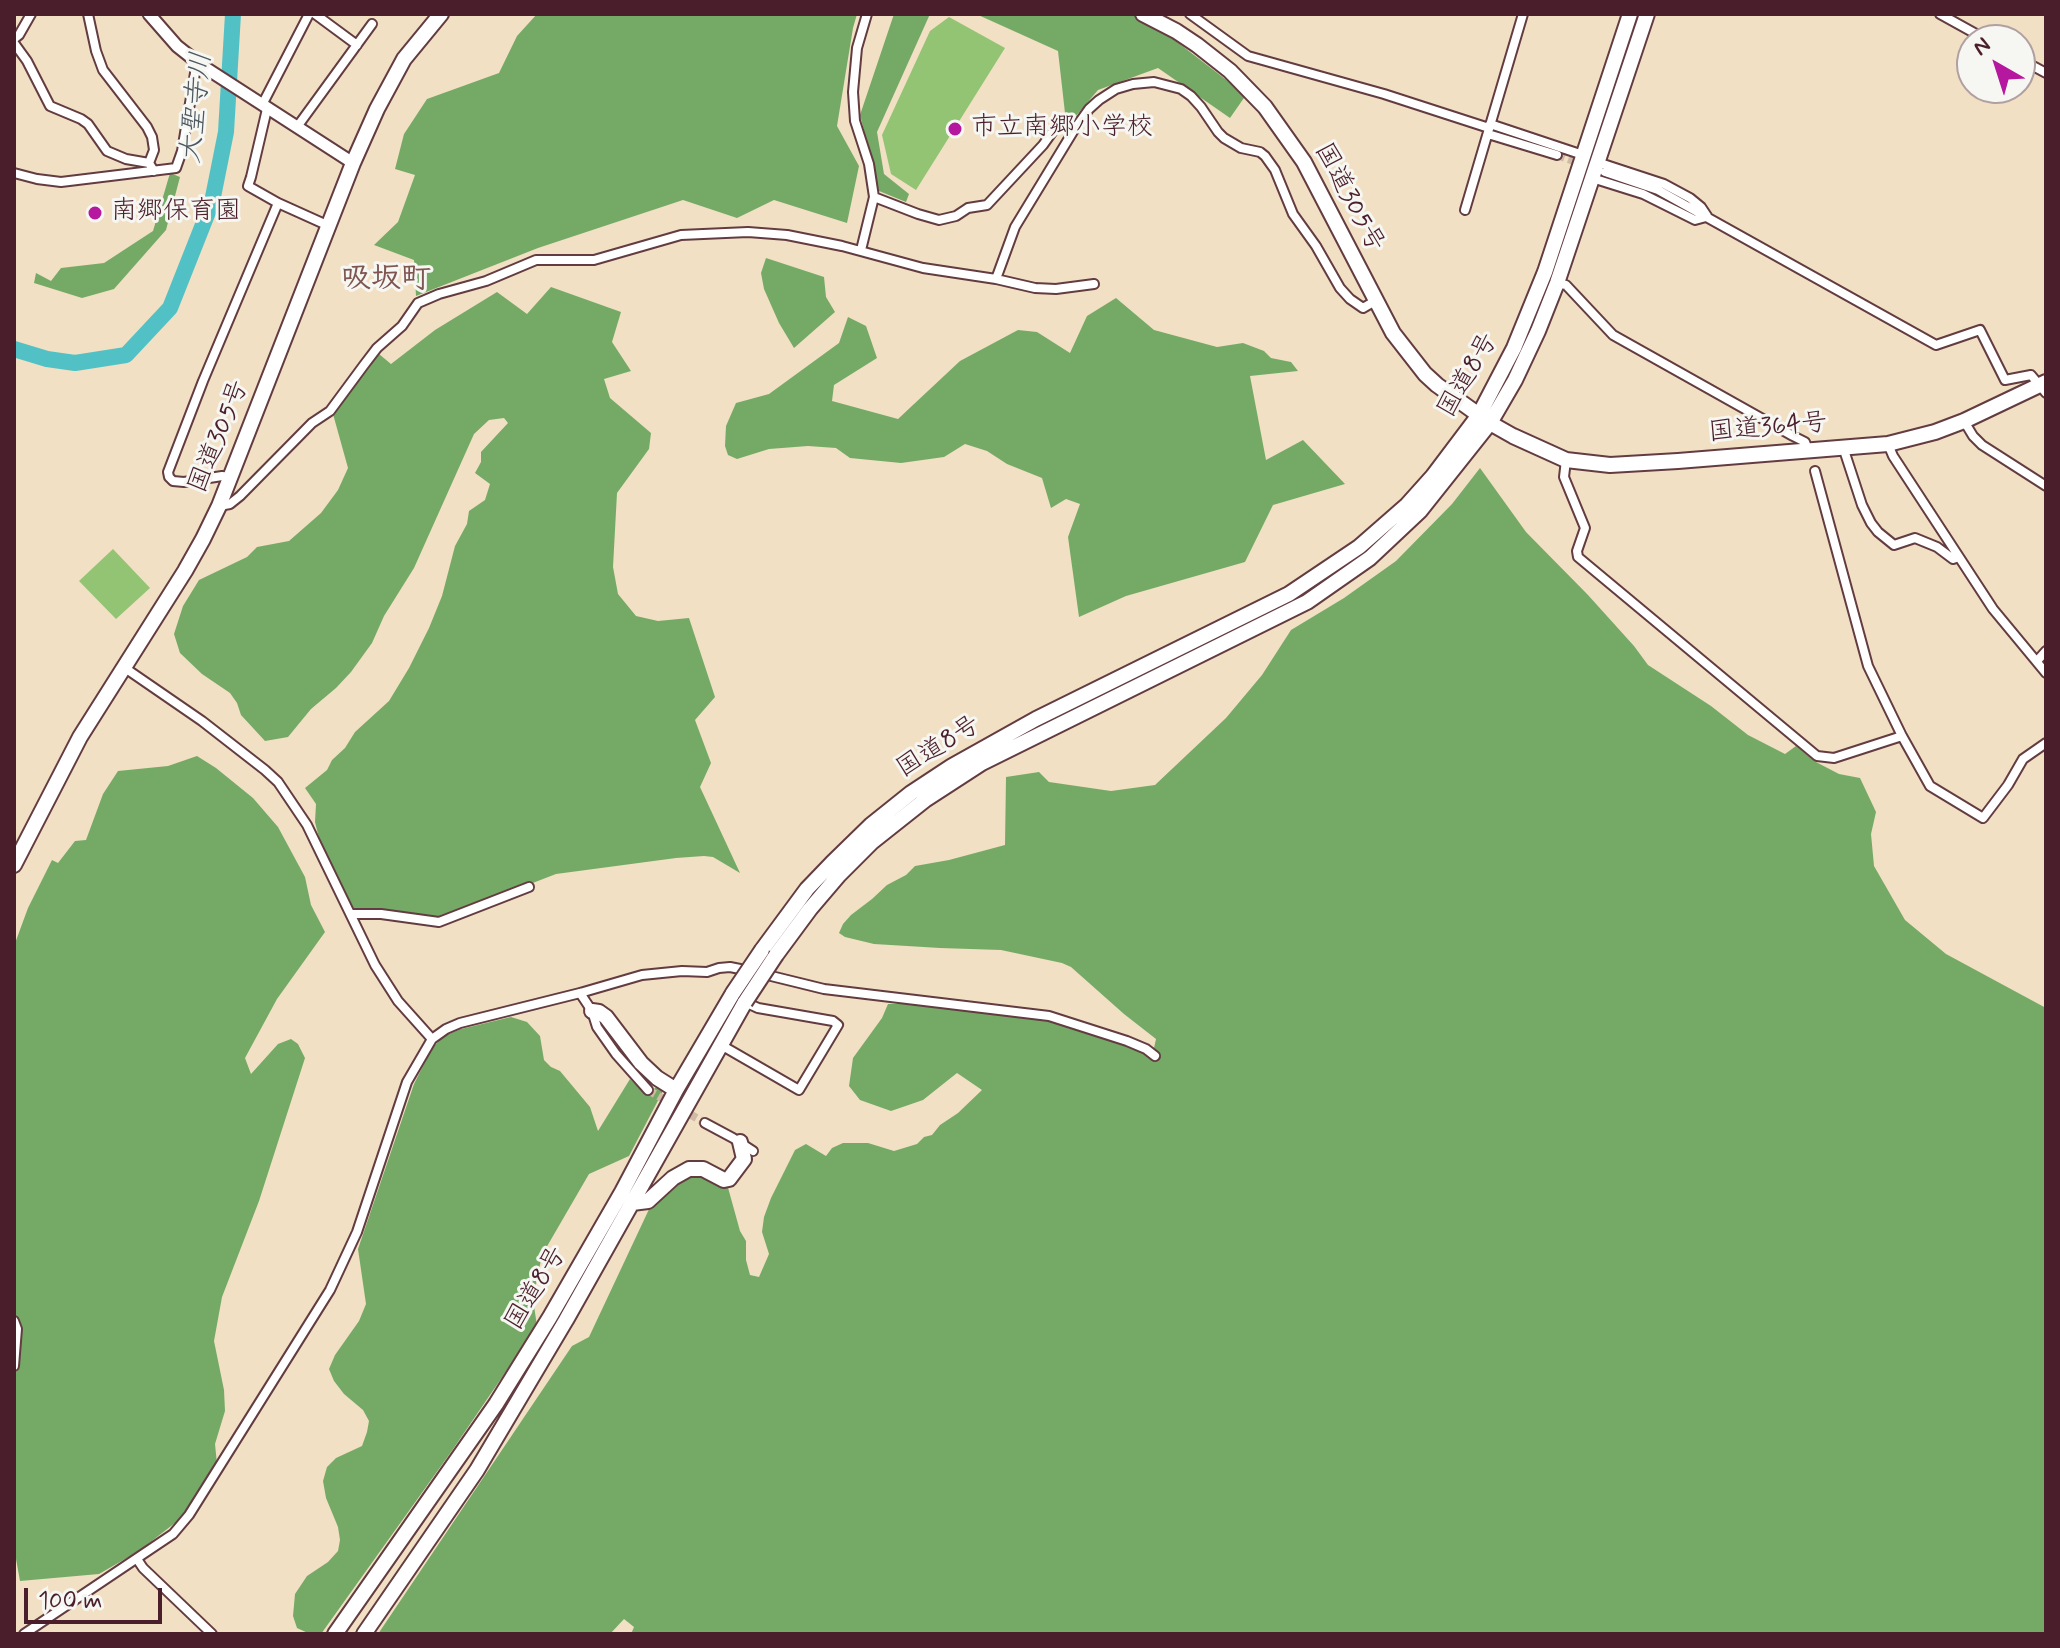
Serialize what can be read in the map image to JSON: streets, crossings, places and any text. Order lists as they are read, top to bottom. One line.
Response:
{"streets":{"highway":["国道305号","国道8号","国道364号"]},"crossings":[["国道305号","国道8号"],["国道305号","国道364号"],["国道8号","国道364号"]],"districts":["吸坂町"],"water":["大聖寺川"],"places":["市立南郷小学校","南郷保育園"],"scale_bar":"100 m","north":"top left"}
